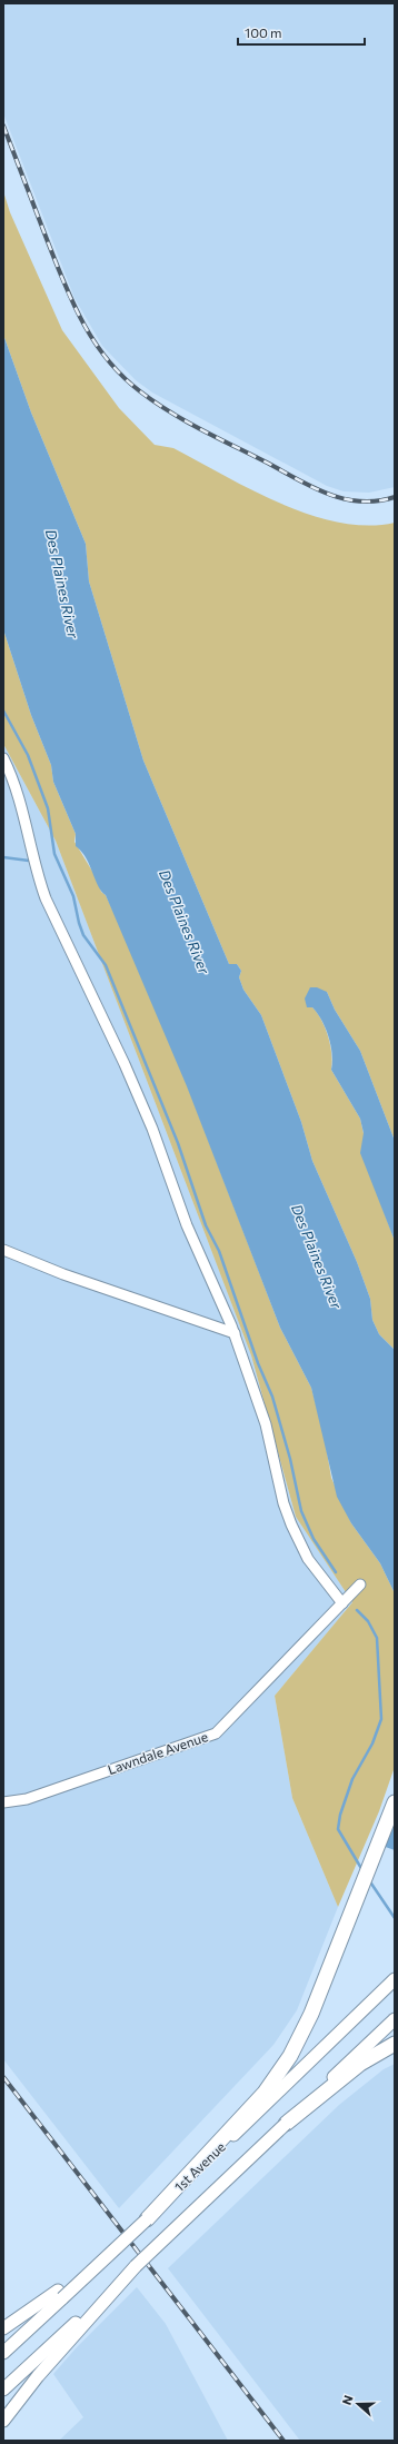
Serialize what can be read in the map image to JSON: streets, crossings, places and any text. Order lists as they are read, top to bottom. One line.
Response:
{"streets":{"main road":["1st Avenue"],"street":["Lawndale Avenue"]},"water":["Des Plaines River"],"scale_bar":"100 m","north":"left"}
